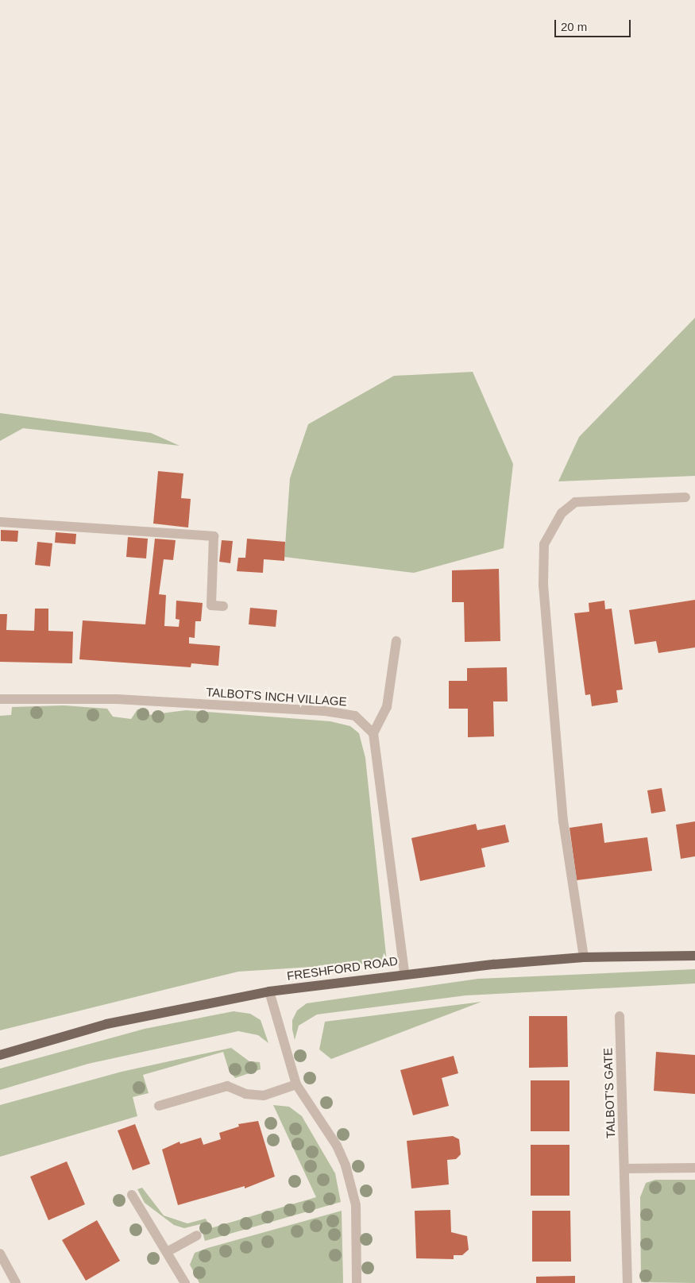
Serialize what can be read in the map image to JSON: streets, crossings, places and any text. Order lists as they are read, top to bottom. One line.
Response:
{"streets":{"main road":["FRESHFORD ROAD"],"street":["TALBOT'S INCH VILLAGE","TALBOT'S GATE"]},"scale_bar":"20 m"}
